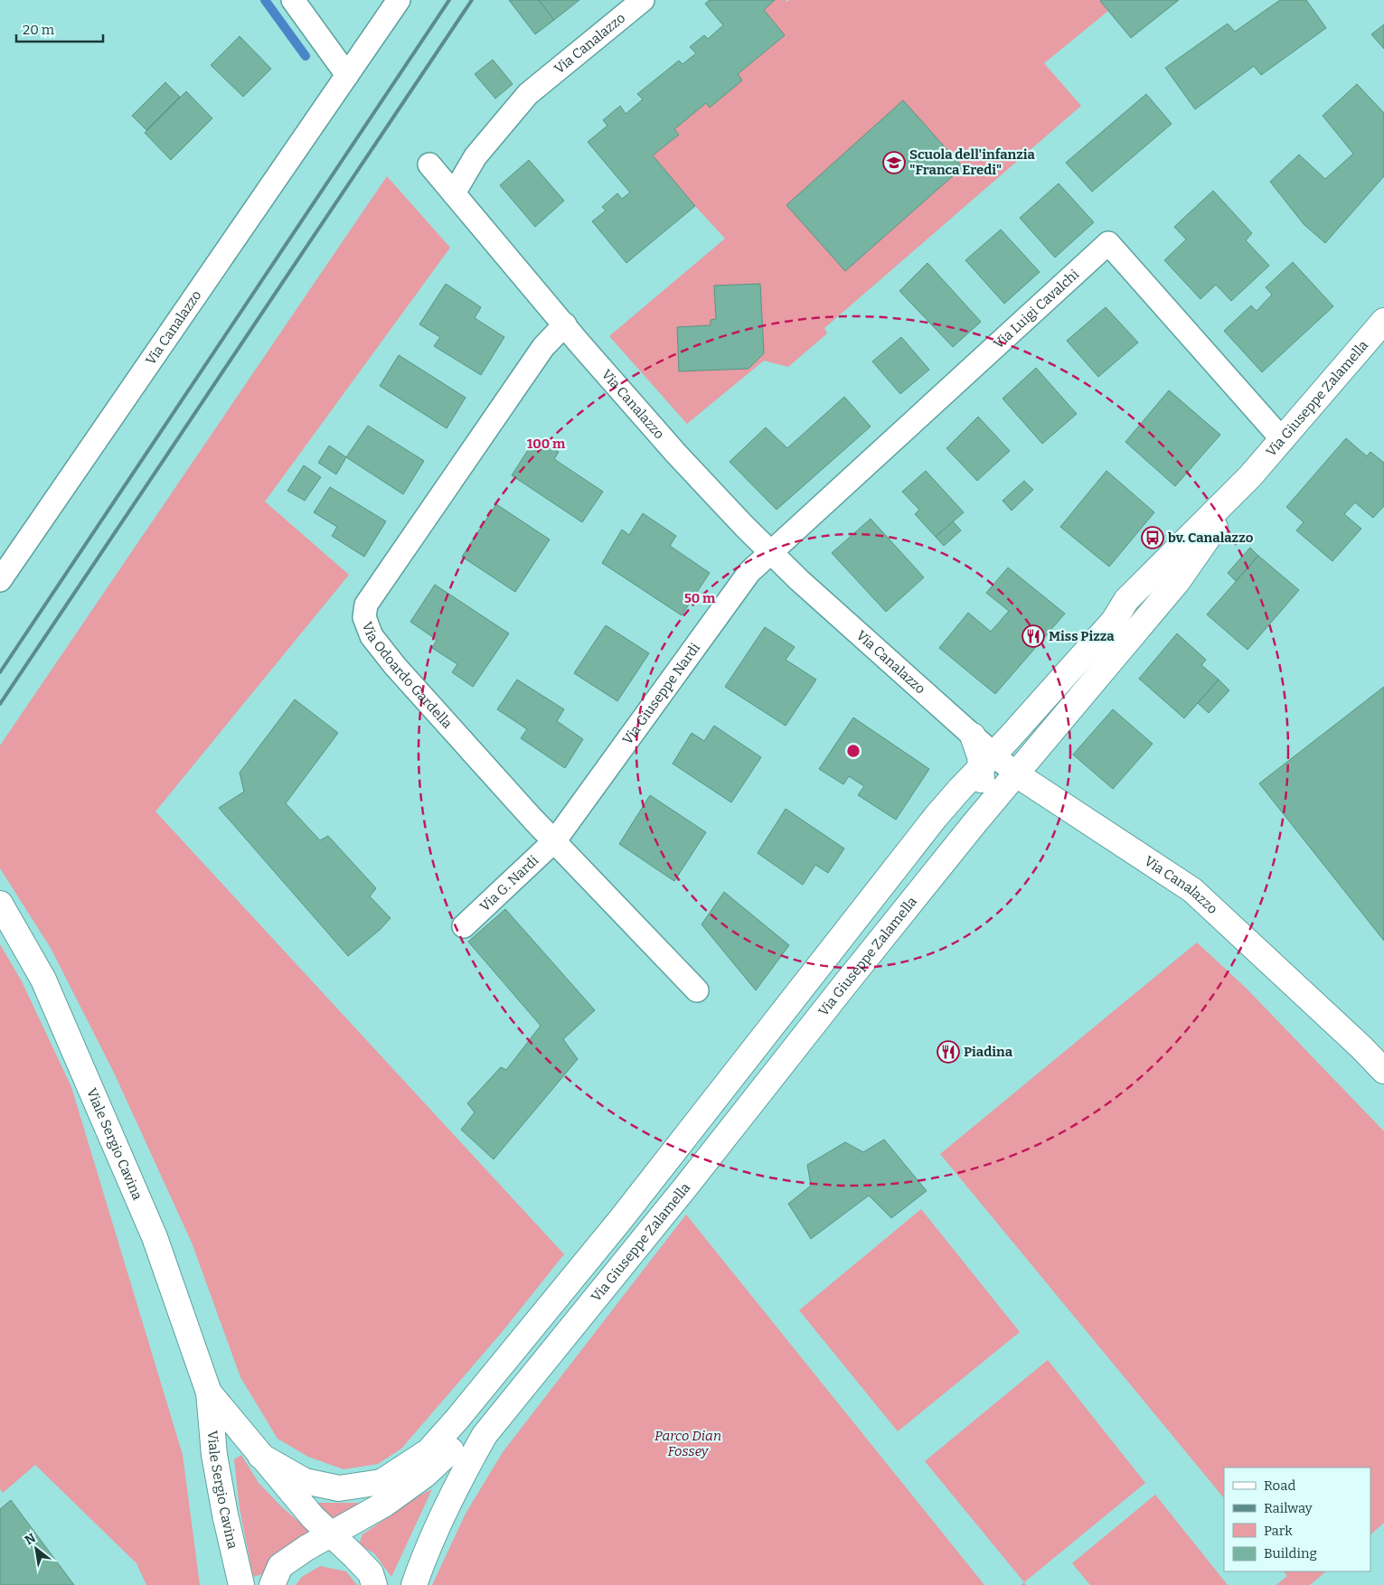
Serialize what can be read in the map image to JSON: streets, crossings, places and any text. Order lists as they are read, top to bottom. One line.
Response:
{"streets":{"street":["Via Canalazzo","Via Luigi Cavalchi","Via Giuseppe Zalamella","Via Odoardo Gardella","Via Giuseppe Nardi","Via G. Nardi","Viale Sergio Cavina"]},"crossings":[["Via Canalazzo","Via Luigi Cavalchi"],["Via Canalazzo","Via Giuseppe Zalamella"],["Via Canalazzo","Via Odoardo Gardella"],["Via Canalazzo","Via Giuseppe Nardi"],["Via Luigi Cavalchi","Via Giuseppe Zalamella"],["Via Luigi Cavalchi","Via Giuseppe Nardi"],["Via Giuseppe Zalamella","Viale Sergio Cavina"],["Via Odoardo Gardella","Via Giuseppe Nardi"],["Via Odoardo Gardella","Via G. Nardi"],["Via Giuseppe Nardi","Via G. Nardi"]],"parks":["Parco Dian Fossey"],"places":{"school or university":["Scuola dell'infanzia \"Franca Eredi\""],"bus stop":["bv. Canalazzo"],"restaurant":["Miss Pizza","Piadina"]},"legend":["Road","Railway","Park","Building"],"scale_bar":"20 m","north":"top left","rings":["100 m","50 m"]}
